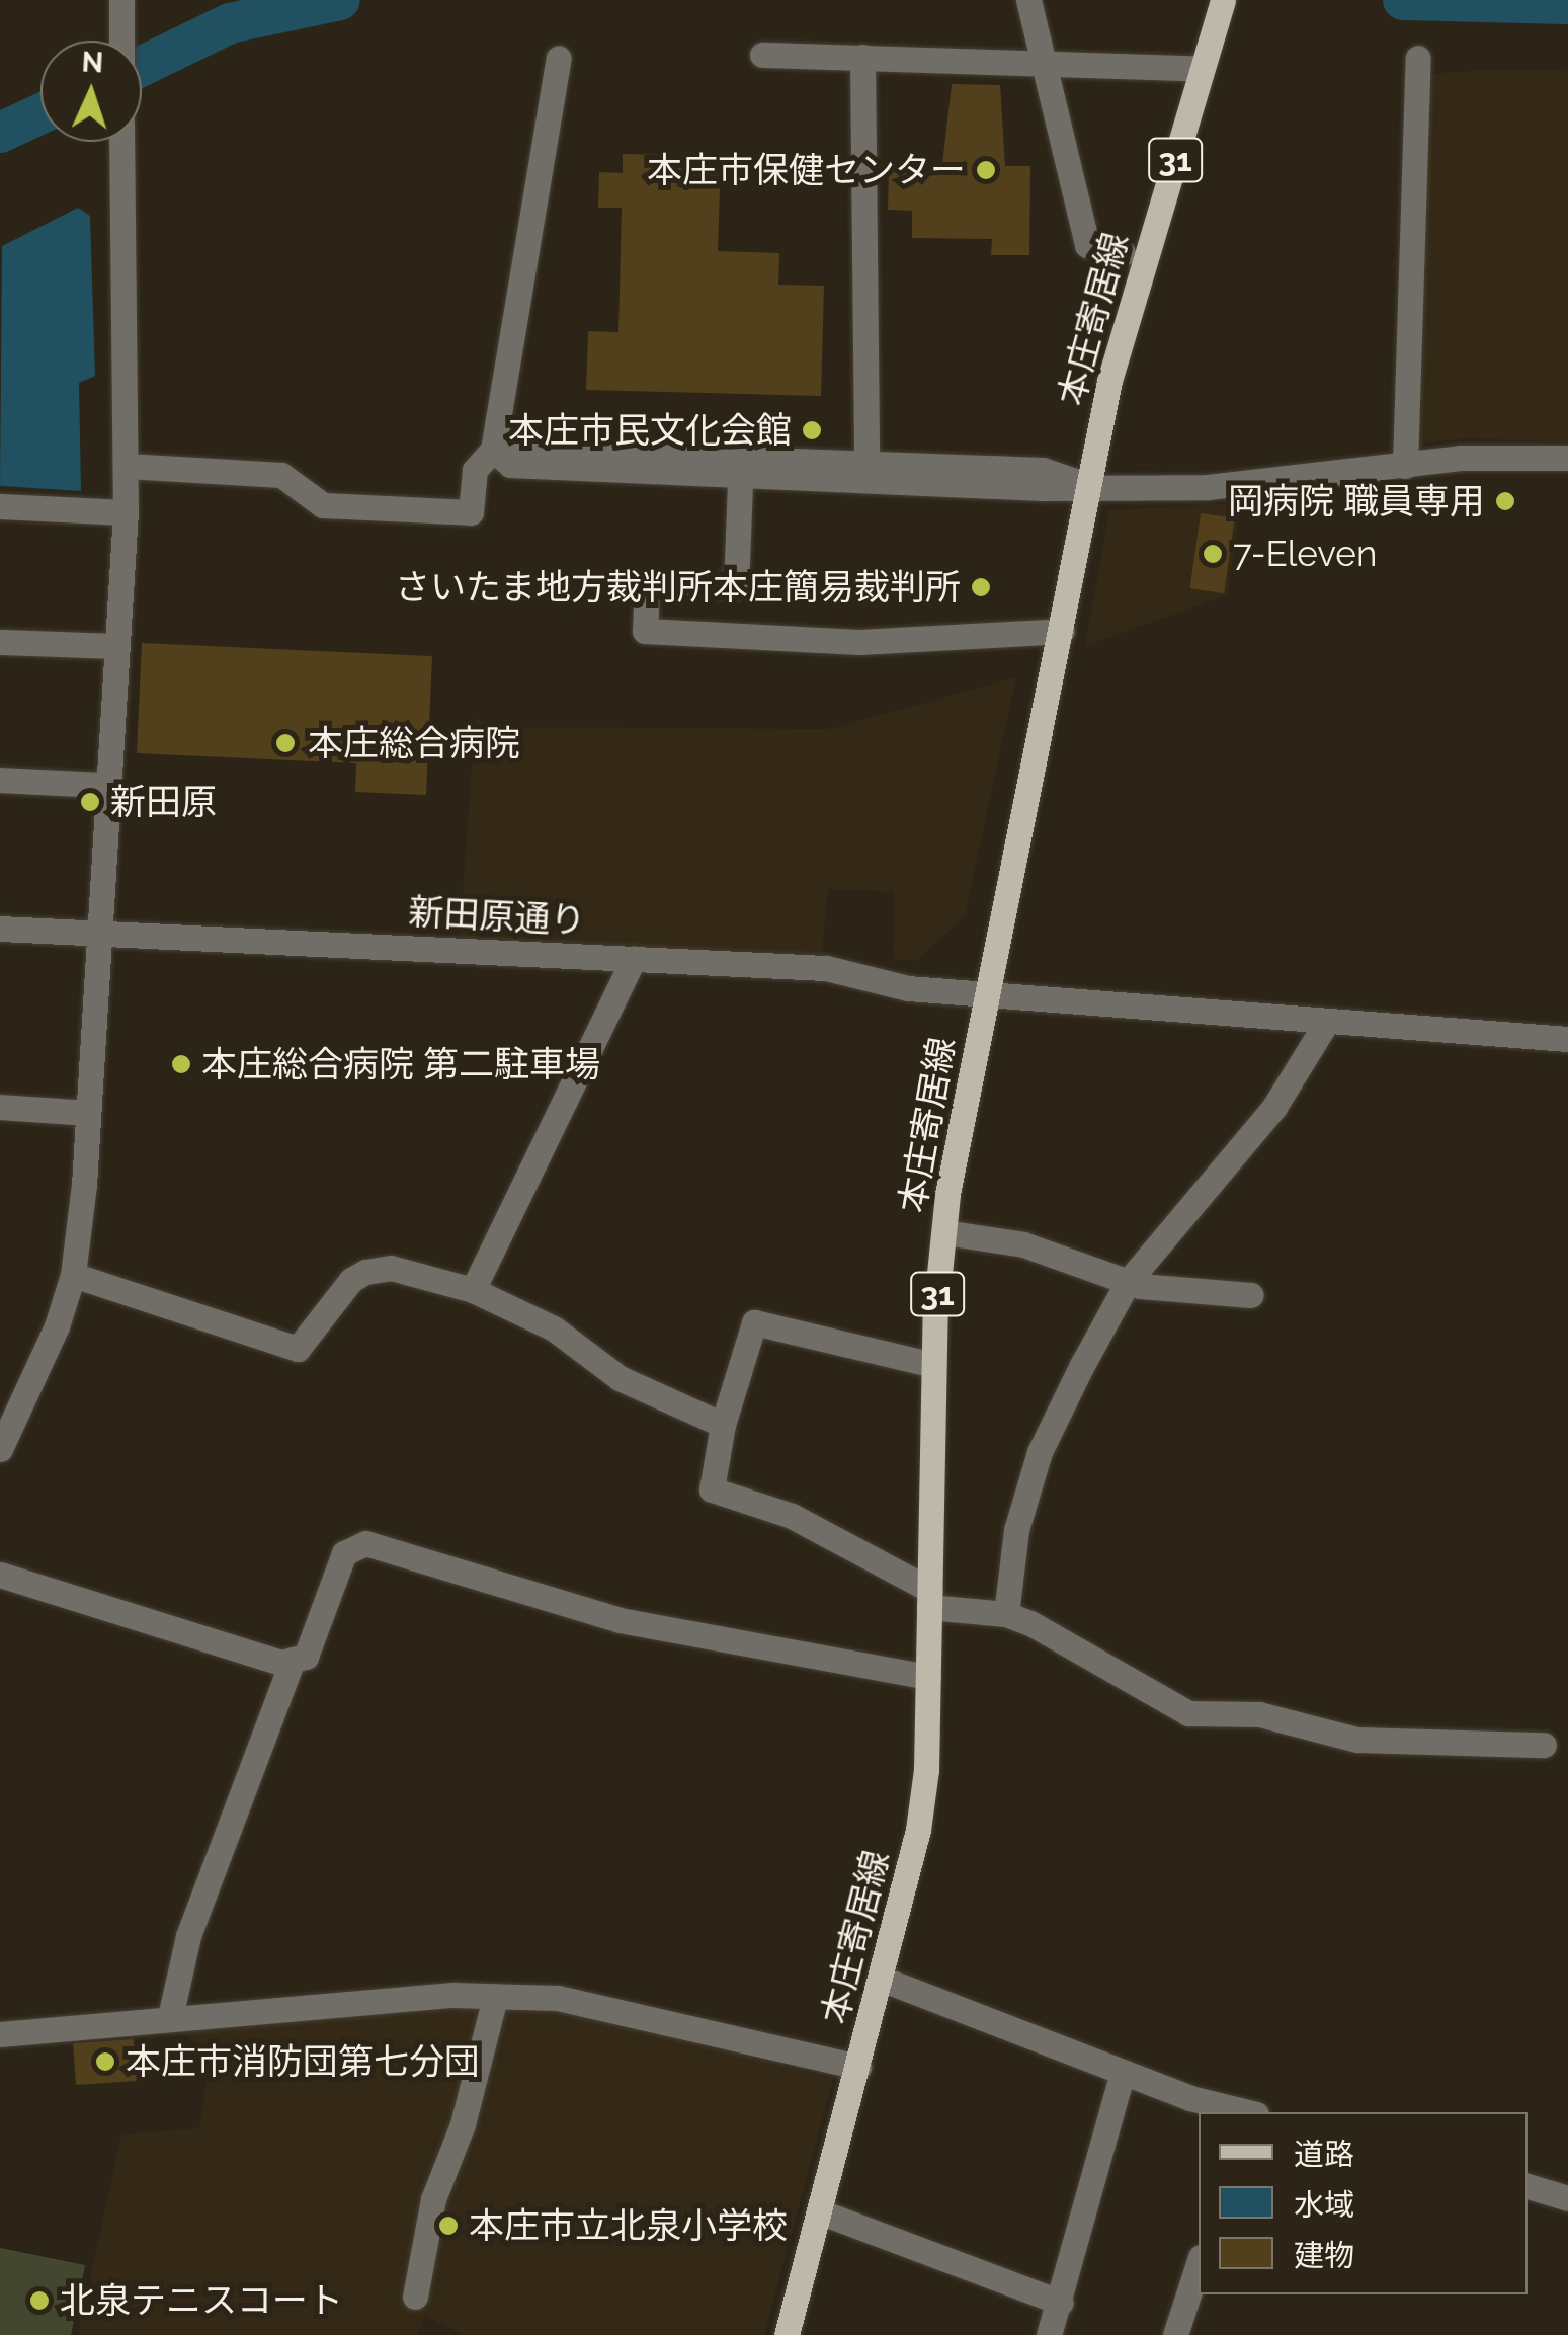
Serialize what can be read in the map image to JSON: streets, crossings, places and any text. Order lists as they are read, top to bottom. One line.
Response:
{"streets":{"main road":["31","本庄寄居線"],"street":["新田原通り"]},"crossings":[["本庄寄居線","新田原通り"]],"places":["本庄市保健センター","本庄市民文化会館","岡病院 職員専用","7-Eleven","さいたま地方裁判所本庄簡易裁判所","本庄総合病院","新田原","本庄総合病院 第二駐車場","本庄市消防団第七分団","本庄市立北泉小学校","北泉テニスコート"],"legend":["道路","水域","建物"],"north":"top"}
